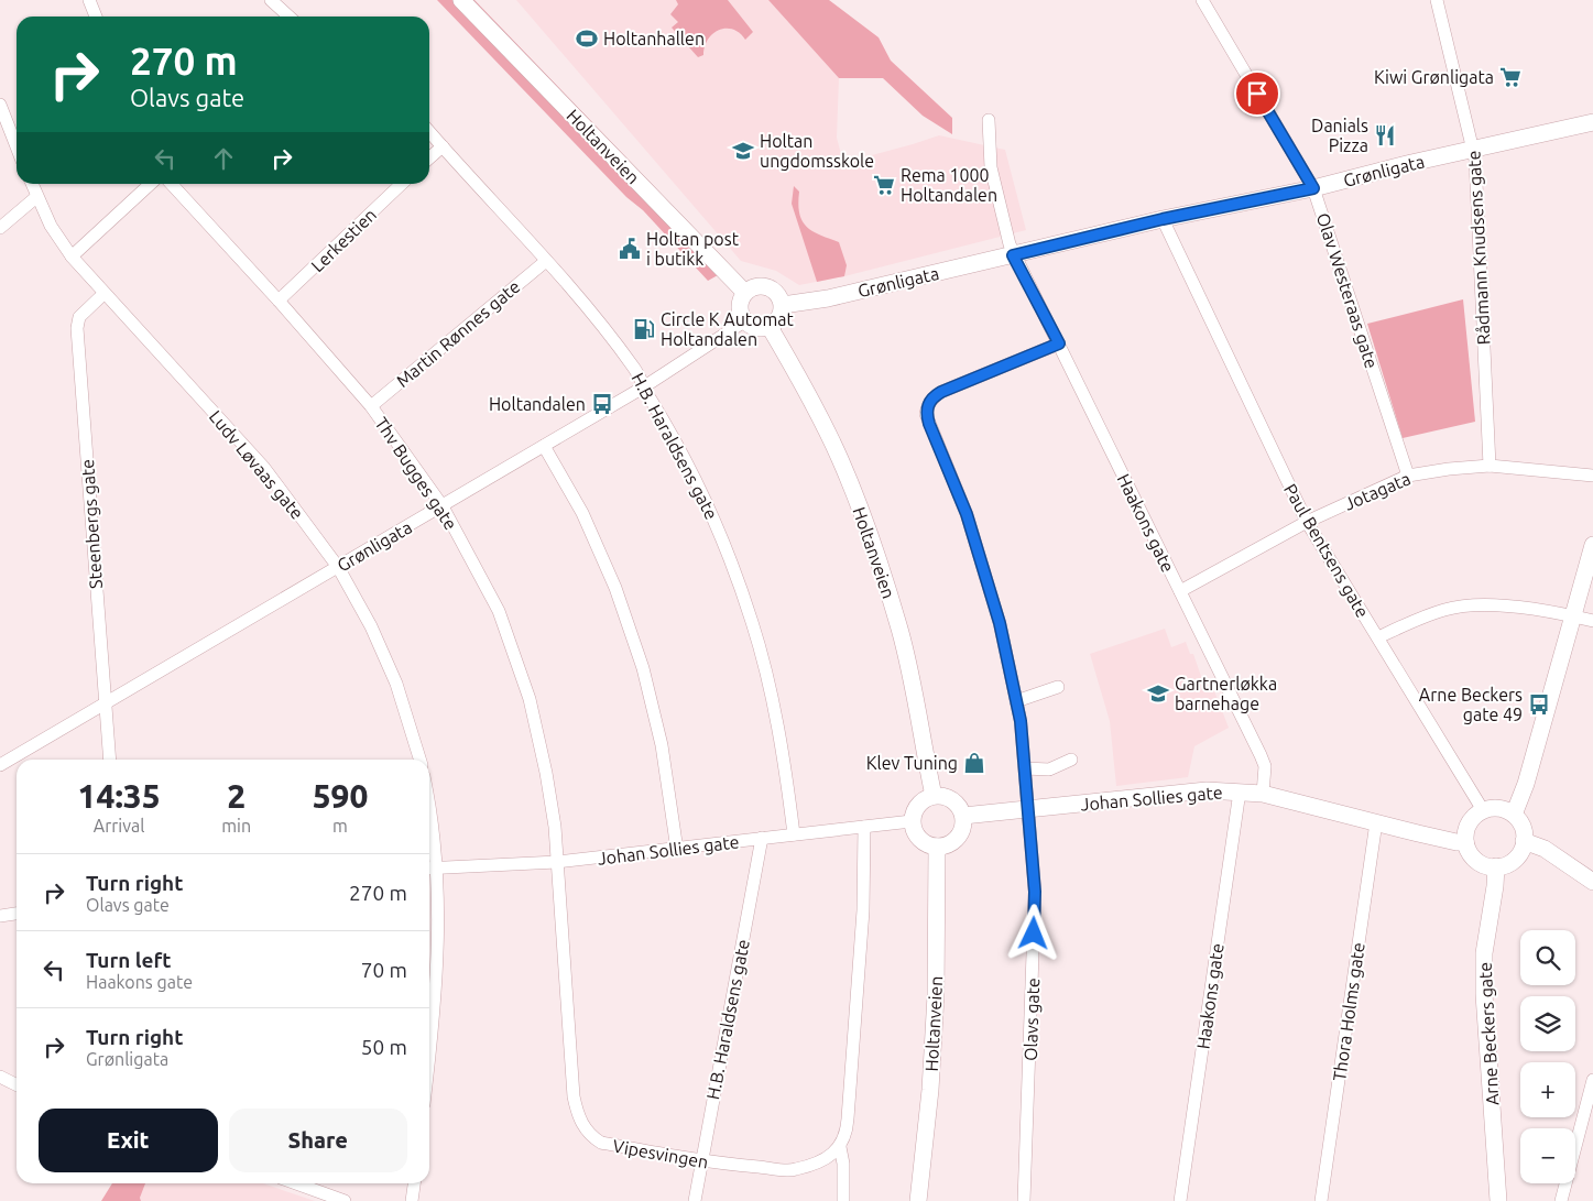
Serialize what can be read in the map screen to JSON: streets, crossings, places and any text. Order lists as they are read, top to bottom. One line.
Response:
{"streets":{"main road":["Holtanveien","Grønligata","Johan Sollies gate","Arne Beckers gate"],"street":["Lerkestien","Rådmann Knudsens gate","Olav Westeraas gate","Martin Rønnes gate","H.B. Haraldsens gate","Ludv Løvaas gate","Thv Bugges gate","Jotagata","Haakons gate","Steenbergs gate","Paul Bentsens gate","Thora Holms gate","Olavs gate","Vipesvingen"]},"crossings":[["Holtanveien","Grønligata"],["Holtanveien","Johan Sollies gate"],["Grønligata","Rådmann Knudsens gate"],["Grønligata","Olav Westeraas gate"],["Grønligata","H.B. Haraldsens gate"],["Grønligata","Ludv Løvaas gate"],["Grønligata","Thv Bugges gate"],["Grønligata","Haakons gate"],["Grønligata","Steenbergs gate"],["Grønligata","Paul Bentsens gate"],["Lerkestien","Thv Bugges gate"],["Rådmann Knudsens gate","Jotagata"],["Olav Westeraas gate","Jotagata"],["Martin Rønnes gate","H.B. Haraldsens gate"],["Martin Rønnes gate","Thv Bugges gate"],["H.B. Haraldsens gate","Johan Sollies gate"],["H.B. Haraldsens gate","Vipesvingen"],["Ludv Løvaas gate","Steenbergs gate"],["Thv Bugges gate","Johan Sollies gate"],["Thv Bugges gate","Vipesvingen"],["Jotagata","Haakons gate"],["Jotagata","Paul Bentsens gate"],["Haakons gate","Johan Sollies gate"],["Haakons gate","Olavs gate"],["Paul Bentsens gate","Johan Sollies gate"],["Paul Bentsens gate","Arne Beckers gate"],["Johan Sollies gate","Thora Holms gate"],["Johan Sollies gate","Olavs gate"],["Johan Sollies gate","Arne Beckers gate"],["Johan Sollies gate","Vipesvingen"]],"places":{"sports":["Holtanhallen"],"supermarket":["Kiwi Grønligata","Rema 1000 Holtandalen"],"restaurant":["Danials Pizza"],"school or university":["Holtan ungdomsskole","Gartnerløkka barnehage"],"public building":["Holtan post i butikk"],"fuel station":["Circle K Automat Holtandalen"],"bus stop":["Holtandalen","Arne Beckers gate 49"],"shop":["Klev Tuning"]},"page":{"turn":["270 m","Olavs gate"],"eta":["14:35","Arrival","2","min","590","m"],"list":[{"name":"Turn right","note":"Olavs gate","value":"270 m"},{"name":"Turn left","note":"Haakons gate","value":"70 m"},{"name":"Turn right","note":"Grønligata","value":"50 m"}],"map_buttons":["+","−"],"buttons":["Exit","Share"]}}
